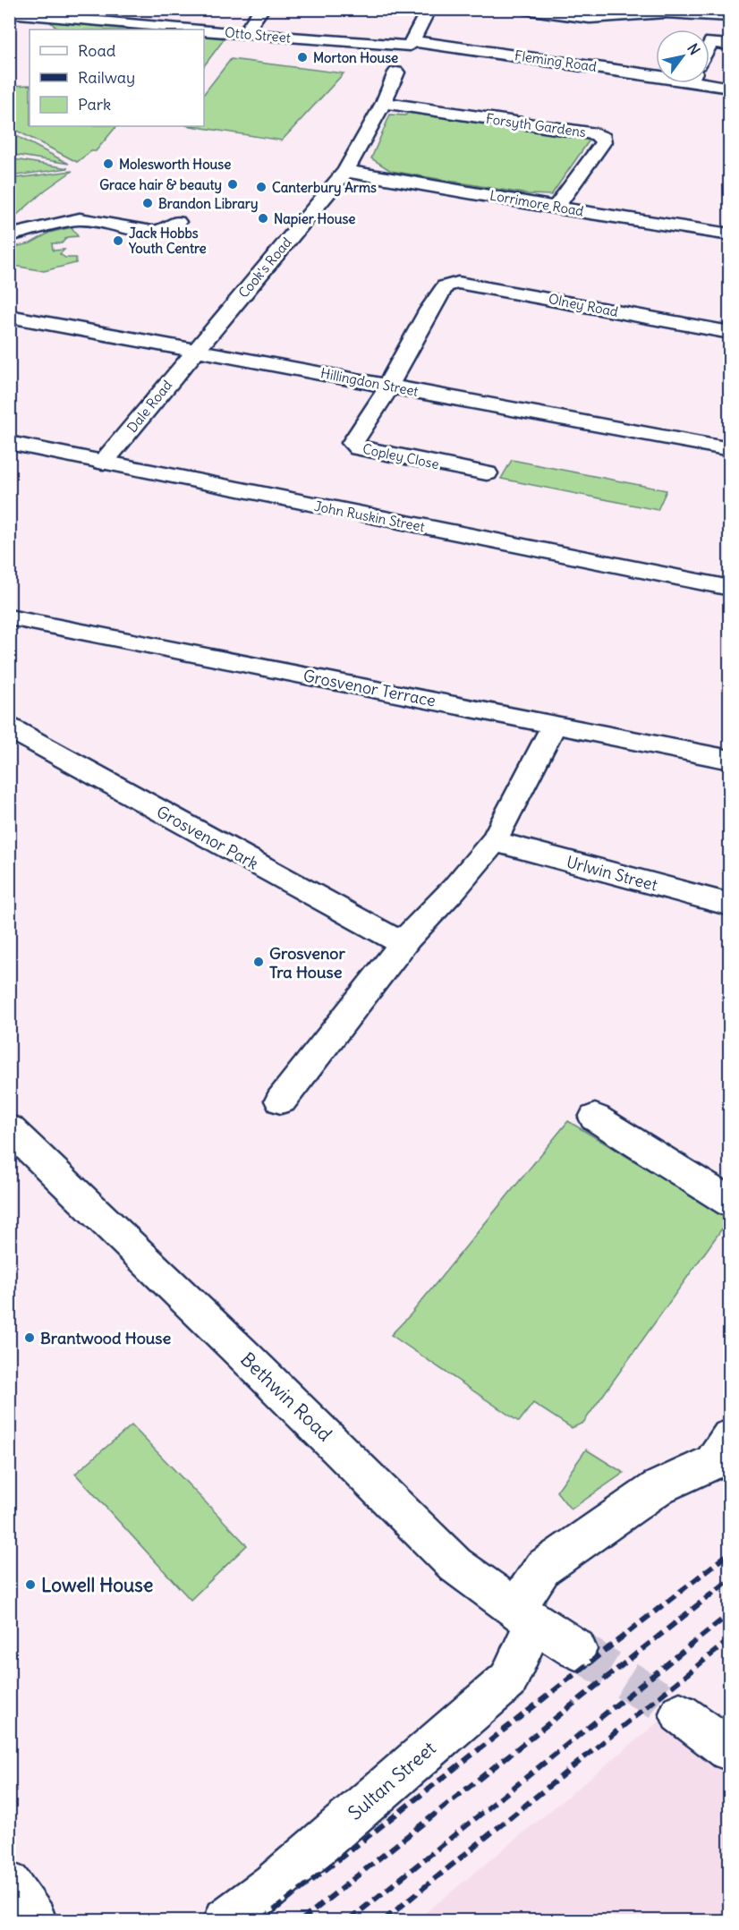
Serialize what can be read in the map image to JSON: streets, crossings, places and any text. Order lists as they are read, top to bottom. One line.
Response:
{"streets":{"street":["Otto Street","Fleming Road","Forsyth Gardens","Lorrimore Road","Cook's Road","Olney Road","Hillingdon Street","Dale Road","Copley Close","John Ruskin Street","Grosvenor Terrace","Grosvenor Park","Urlwin Street","Bethwin Road","Sultan Street"]},"crossings":[["Otto Street","Fleming Road"],["Forsyth Gardens","Lorrimore Road"],["Forsyth Gardens","Cook's Road"],["Lorrimore Road","Cook's Road"],["Cook's Road","Hillingdon Street"],["Cook's Road","Dale Road"],["Olney Road","Hillingdon Street"],["Olney Road","Copley Close"],["Hillingdon Street","Dale Road"],["Hillingdon Street","Copley Close"],["Dale Road","John Ruskin Street"],["Bethwin Road","Sultan Street"]],"places":["Morton House","Molesworth House","Grace hair & beauty","Canterbury Arms","Brandon Library","Napier House","Jack Hobbs Youth Centre","Grosvenor Tra House","Brantwood House","Lowell House"],"legend":["Road","Railway","Park"],"north":"top right"}
